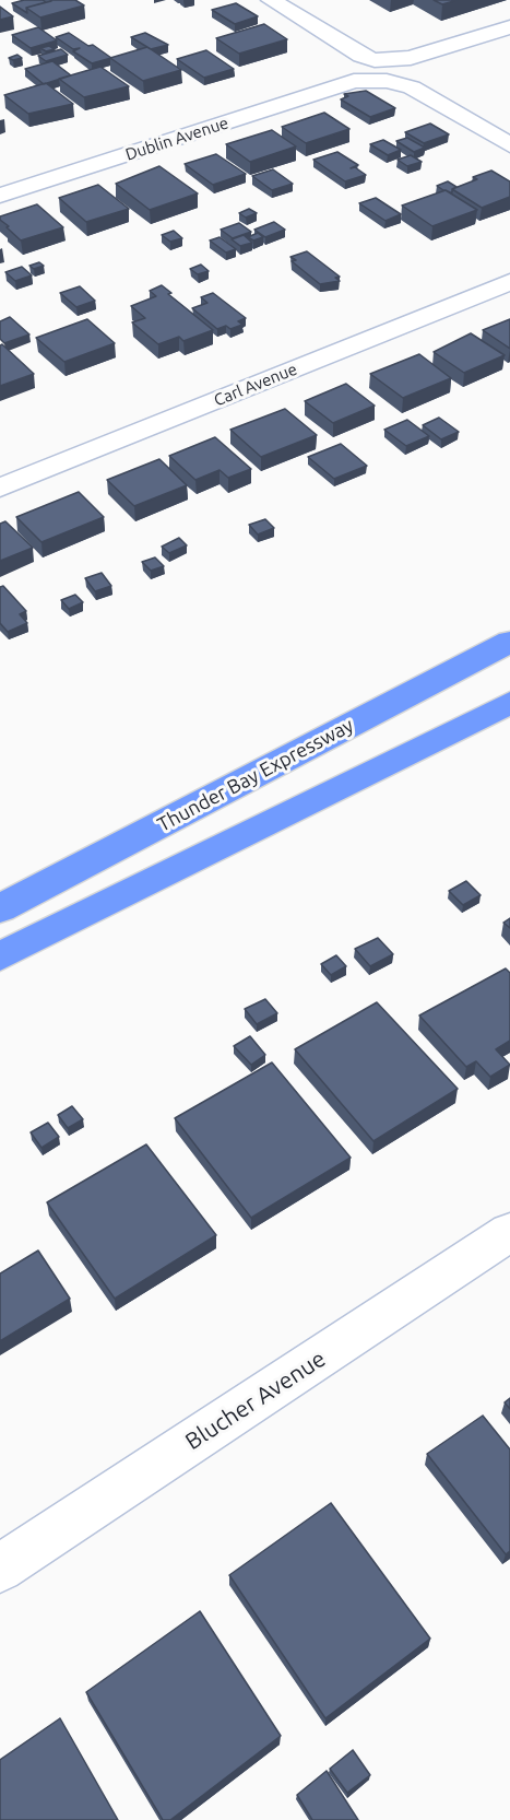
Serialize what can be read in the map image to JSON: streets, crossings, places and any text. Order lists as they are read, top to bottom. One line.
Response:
{"streets":{"highway":["Thunder Bay Expressway"],"street":["Dublin Avenue","Carl Avenue","Blucher Avenue"]}}
